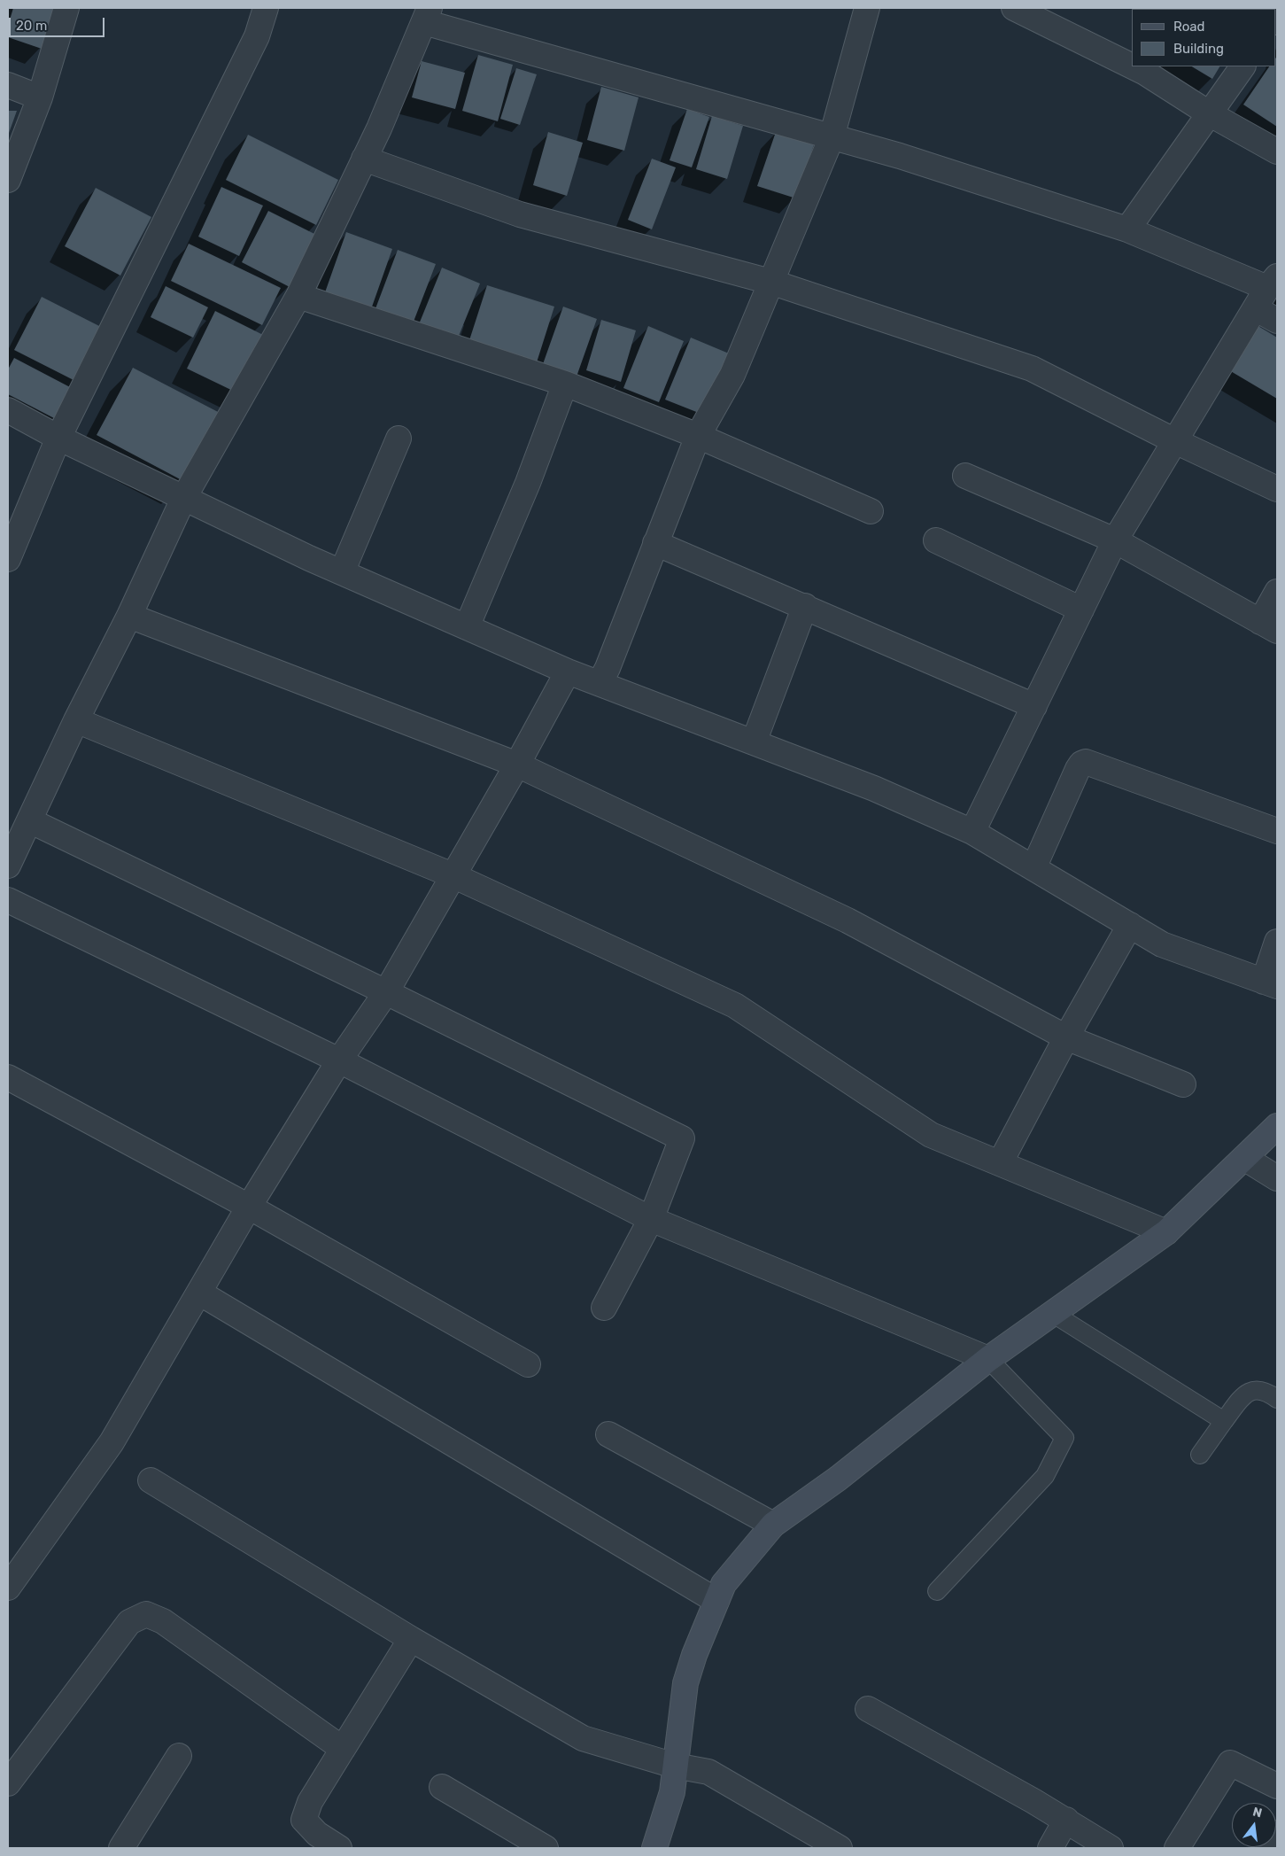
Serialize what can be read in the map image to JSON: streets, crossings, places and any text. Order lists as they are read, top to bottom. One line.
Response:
{"legend":["Road","Building"],"scale_bar":"20 m","north":"top"}
